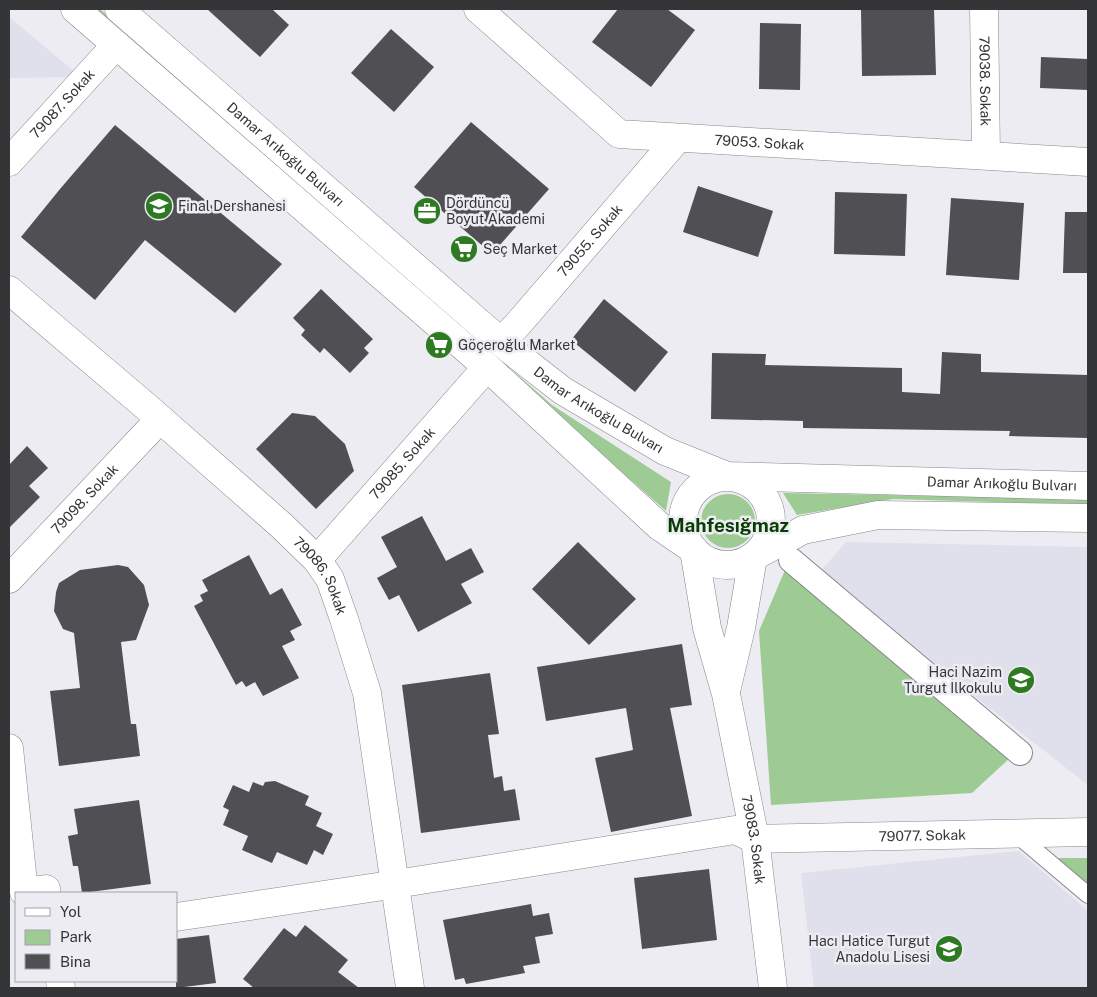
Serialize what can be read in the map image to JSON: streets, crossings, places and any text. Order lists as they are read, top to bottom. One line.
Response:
{"streets":{"street":["79038. Sokak","79087. Sokak","79053. Sokak","Damar Arıkoğlu Bulvarı","79055. Sokak","79085. Sokak","79098. Sokak","79086. Sokak","79077. Sokak","79083. Sokak"]},"crossings":[["79038. Sokak","79053. Sokak"],["79087. Sokak","Damar Arıkoğlu Bulvarı"],["79053. Sokak","79055. Sokak"],["Damar Arıkoğlu Bulvarı","79055. Sokak"],["Damar Arıkoğlu Bulvarı","79085. Sokak"],["Damar Arıkoğlu Bulvarı","79083. Sokak"],["79085. Sokak","79086. Sokak"],["79098. Sokak","79086. Sokak"],["79077. Sokak","79083. Sokak"]],"districts":["Mahfesığmaz"],"places":{"school or university":["Final Dershanesi","Haci Nazim Turgut Ilkokulu","Hacı Hatice Turgut Anadolu Lisesi"],"office":["Dördüncü Boyut Akademi"],"supermarket":["Seç Market","Göçeroğlu Market"]},"legend":["Yol","Park","Bina"]}
